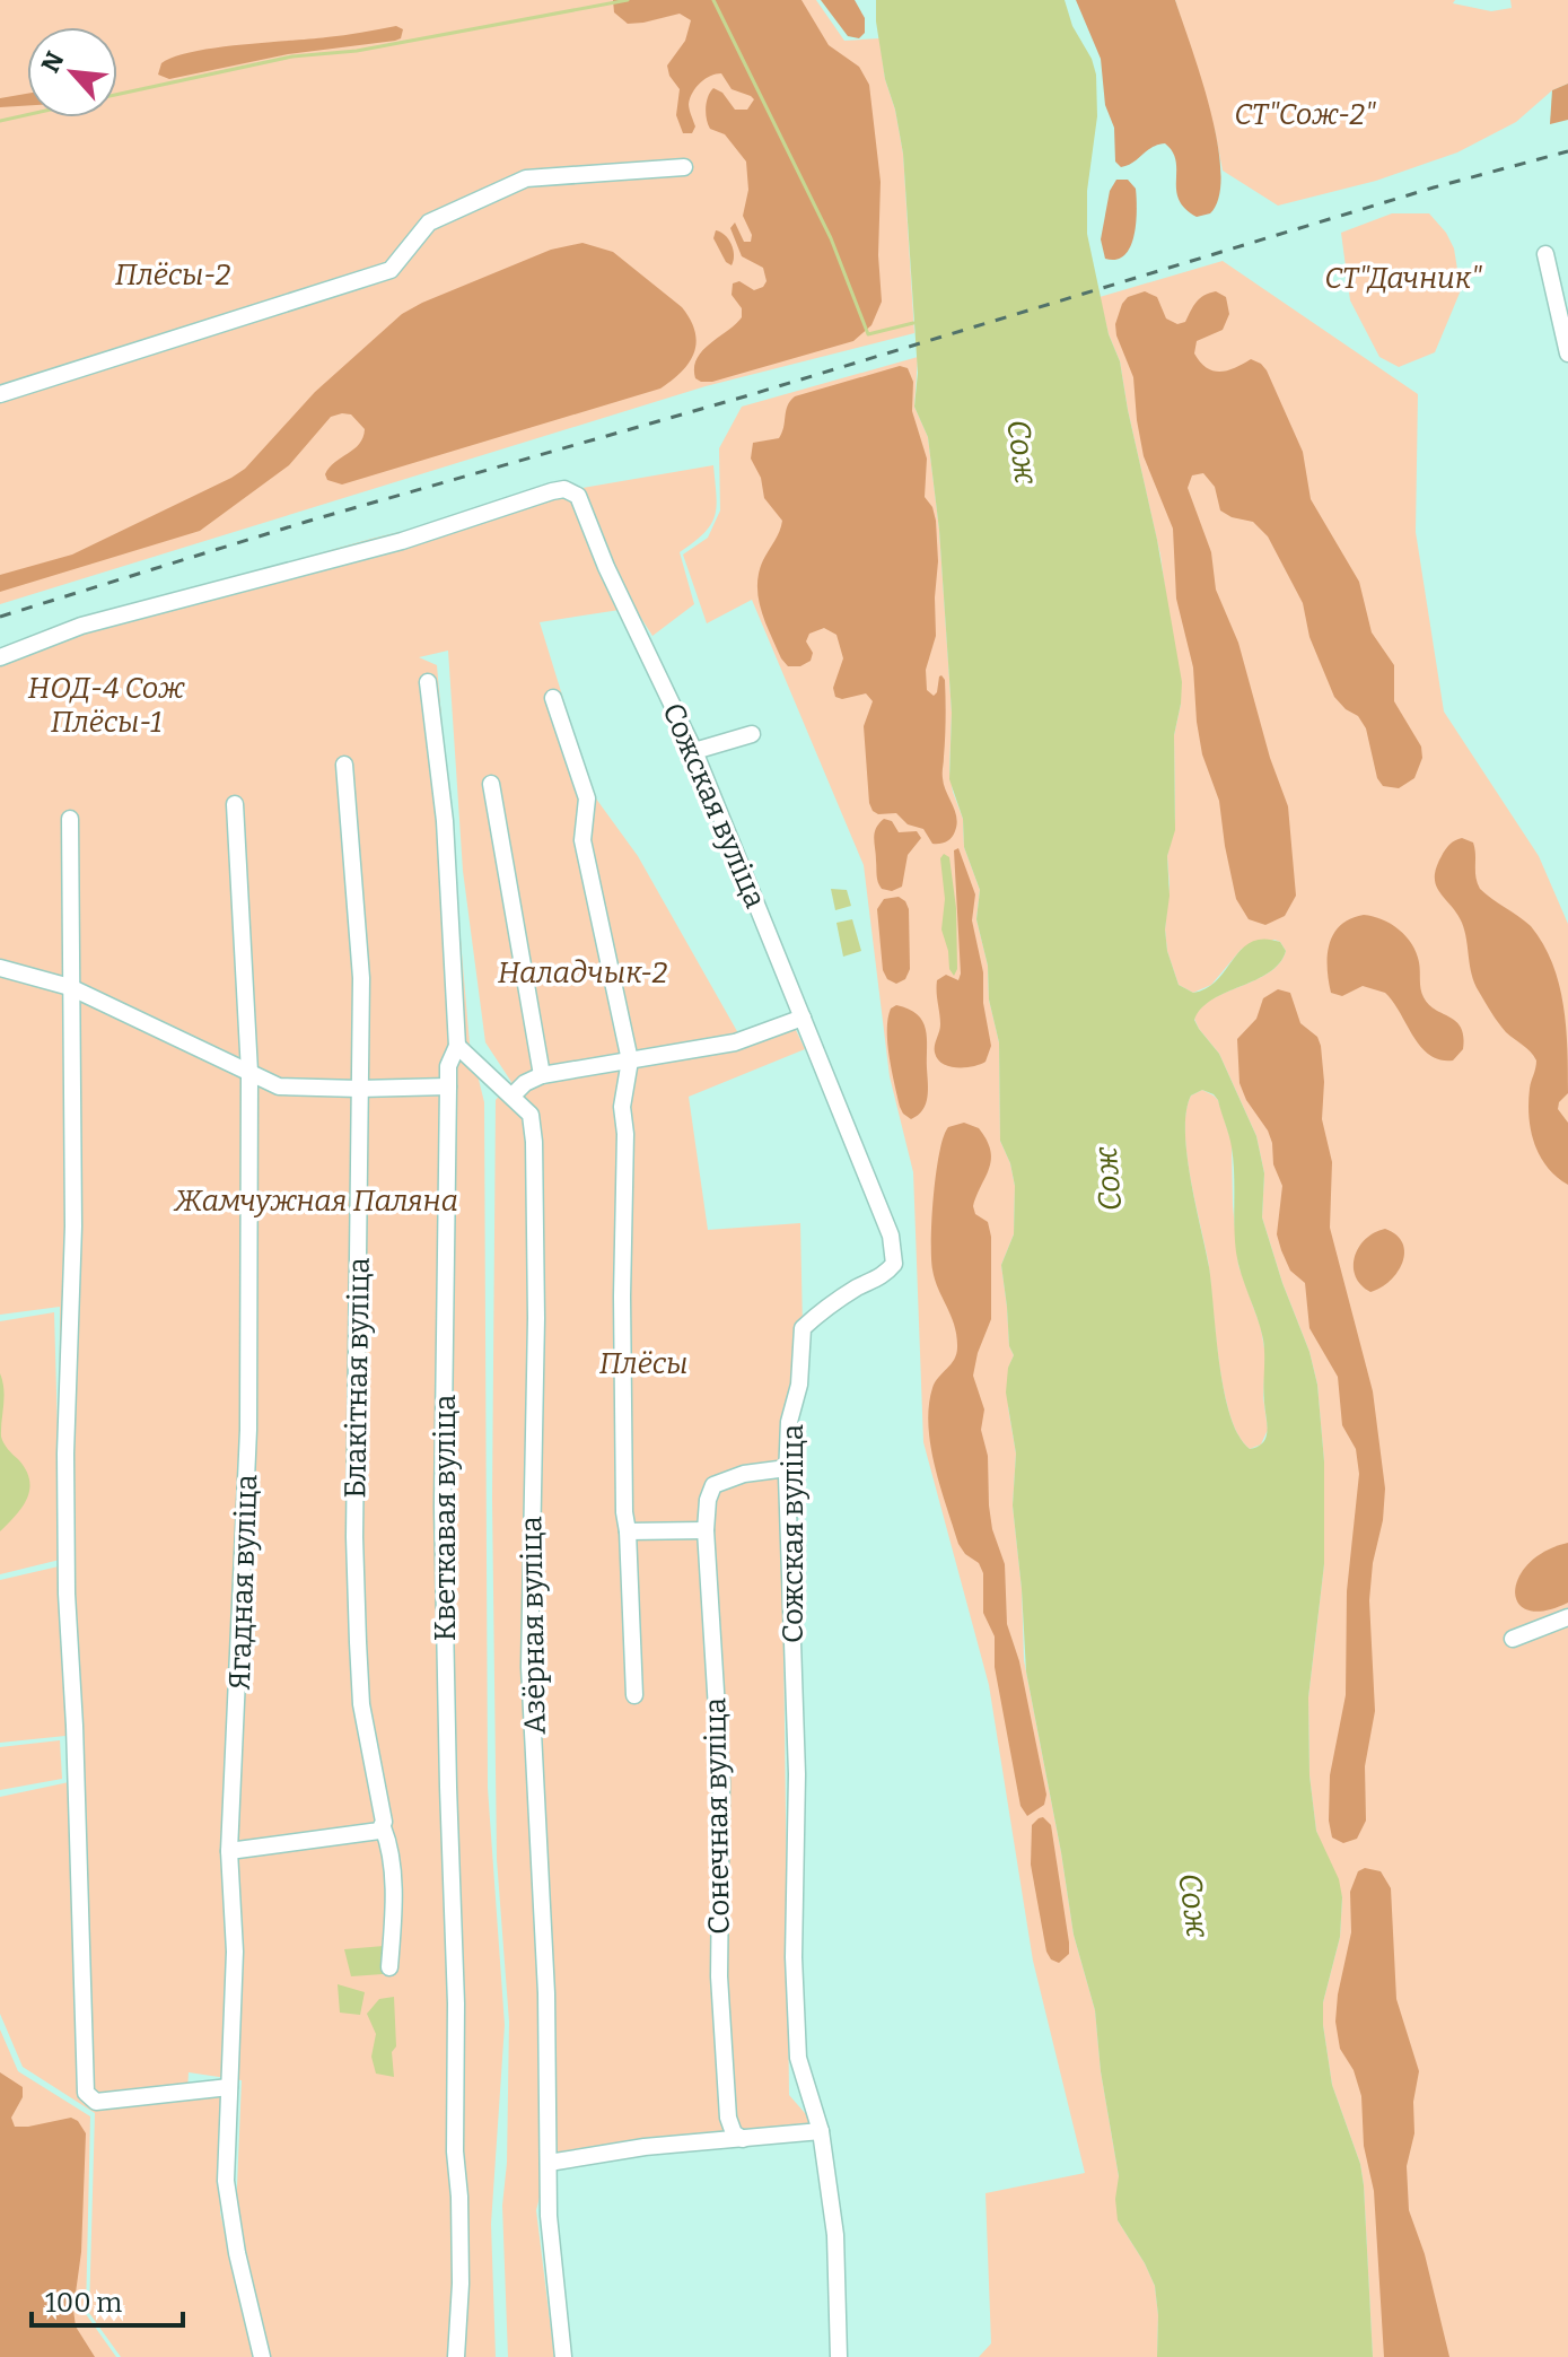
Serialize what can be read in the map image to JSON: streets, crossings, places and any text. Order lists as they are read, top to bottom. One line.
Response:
{"streets":{"street":["Сожская вуліца","Блакітная вуліца","Кветкавая вуліца","Ягадная вуліца","Азёрная вуліца","Сонечная вуліца"]},"crossings":[["Сожская вуліца","Сонечная вуліца"],["Кветкавая вуліца","Азёрная вуліца"]],"water":["Сож"],"parks":["СТ\"Сож-2\"","Плёсы-2","СТ\"Дачник\"","НОД-4 Сож Плёсы-1","Наладчык-2","Жамчужная Паляна","Плёсы"],"scale_bar":"100 m","north":"top left"}
